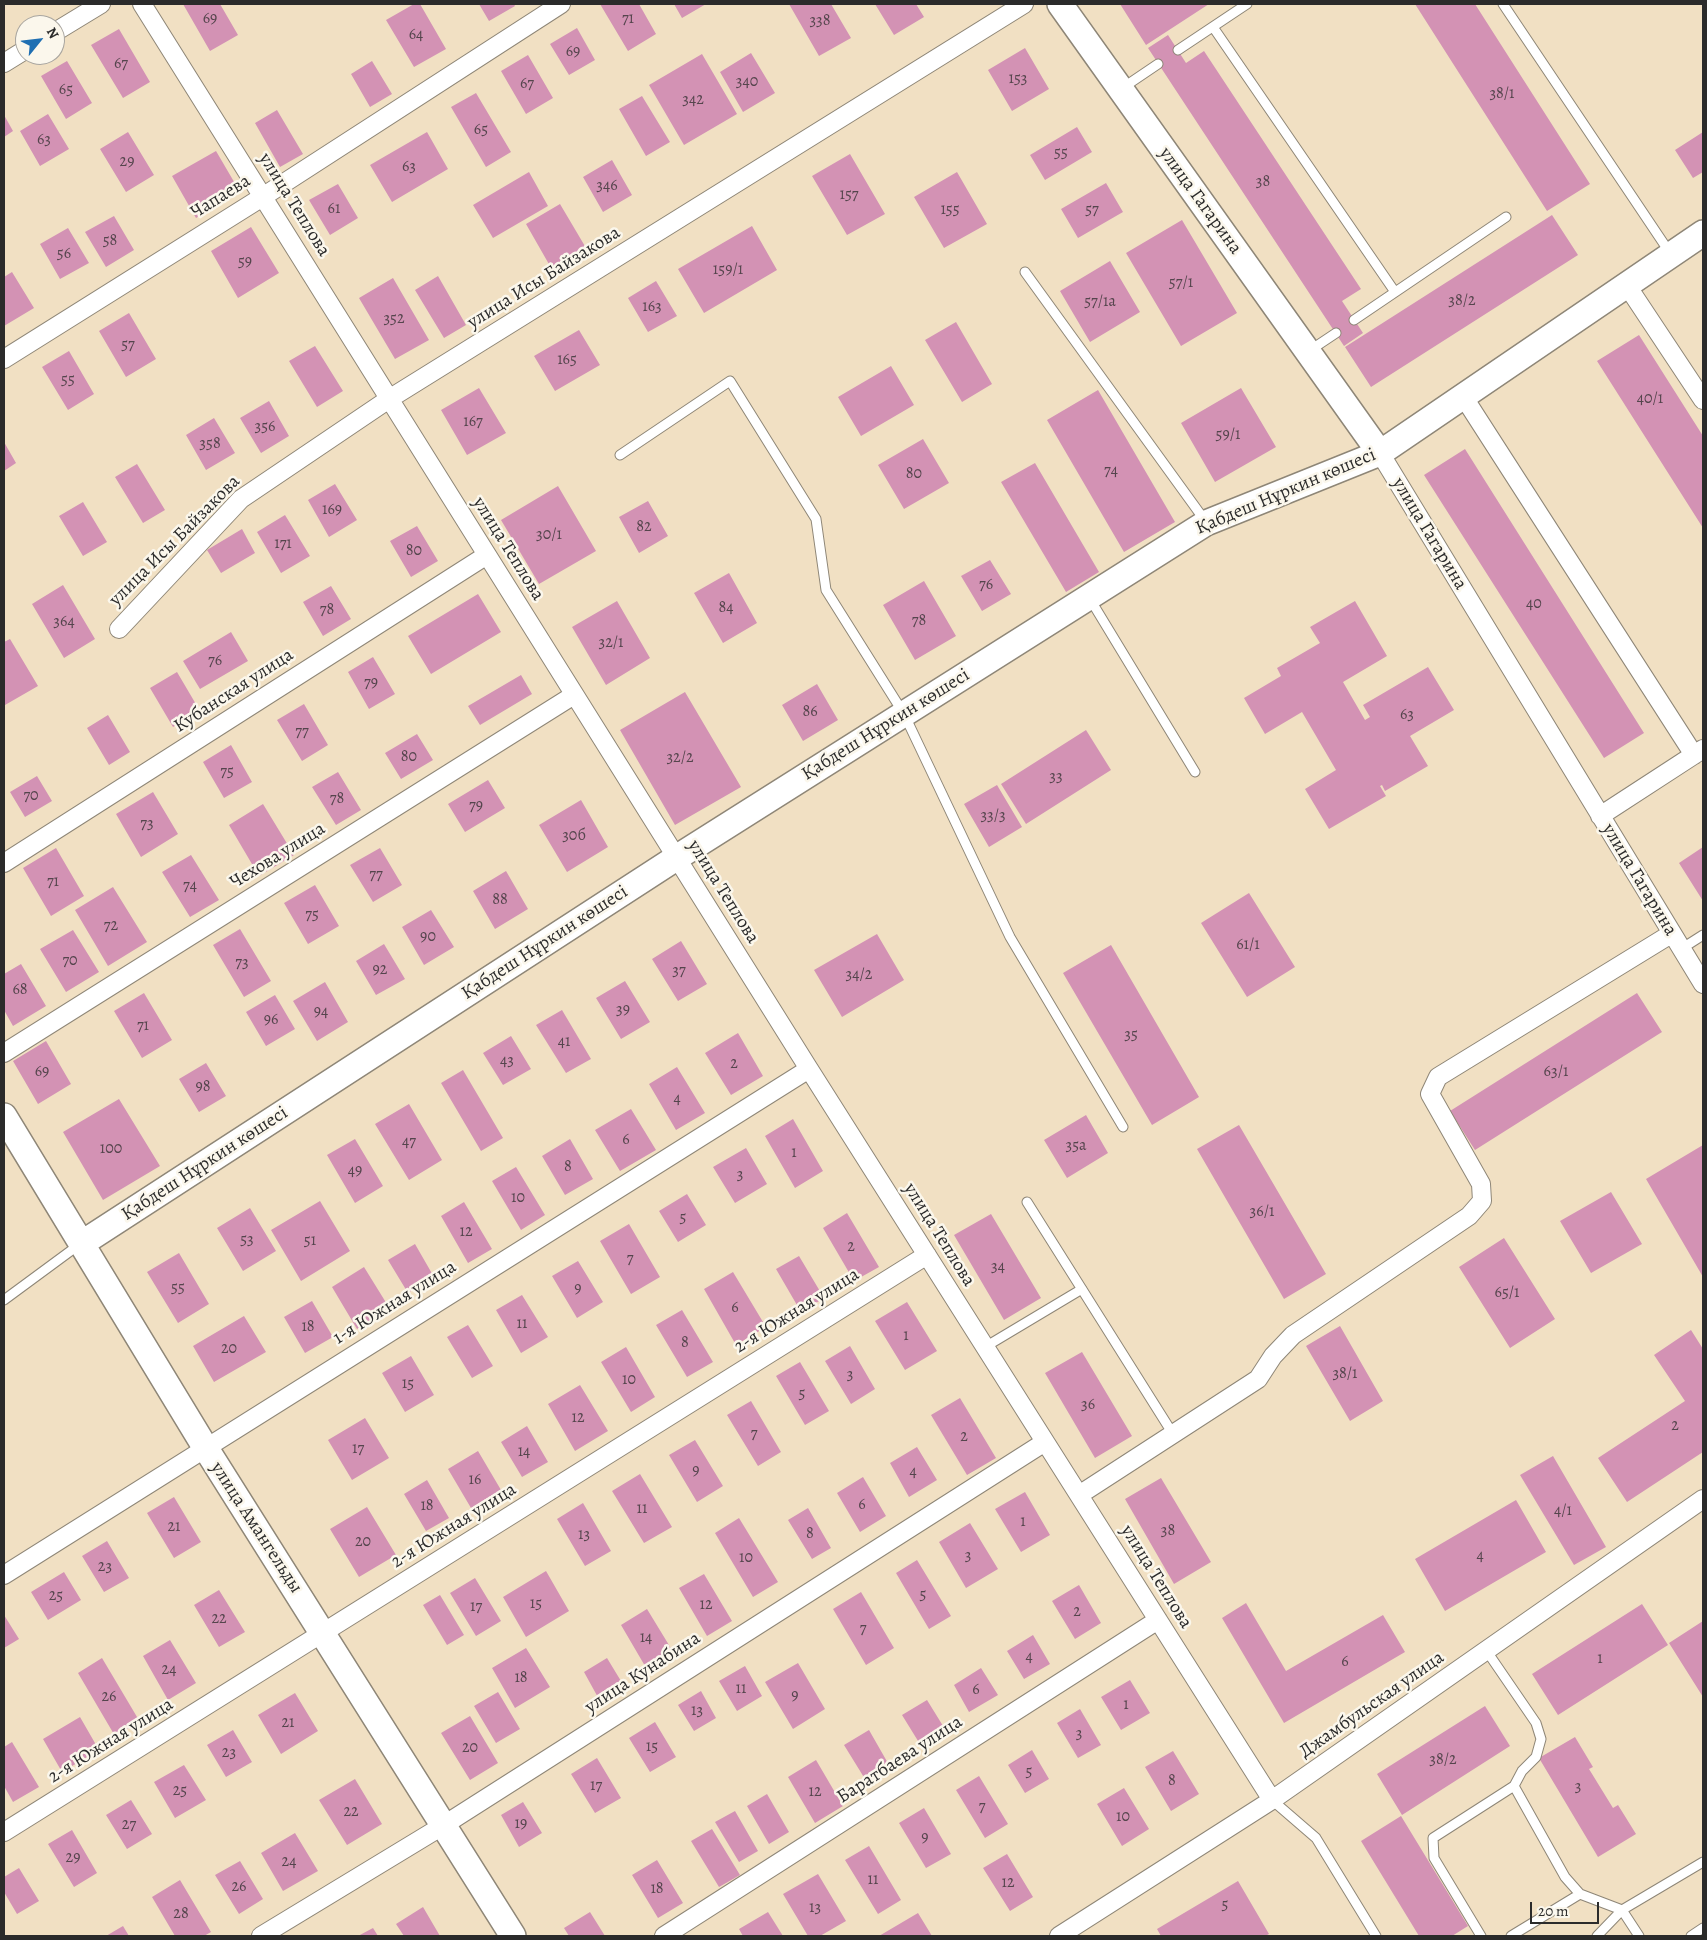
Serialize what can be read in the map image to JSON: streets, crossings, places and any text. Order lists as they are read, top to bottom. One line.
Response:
{"streets":{"street":["Чапаева","улица Гагарина","улица Теплова","улица Исы Байзакова","Қабдеш Нұркин көшесі","Кубанская улица","Чехова улица","1-я Южная улица","2-я Южная улица","улица Амангельды","улица Кунабина","Джамбульская улица","Баратбаева улица"]},"crossings":[["Чапаева","улица Теплова"],["улица Гагарина","Қабдеш Нұркин көшесі"],["улица Теплова","улица Исы Байзакова"],["улица Теплова","Қабдеш Нұркин көшесі"],["улица Теплова","Кубанская улица"],["улица Теплова","Чехова улица"],["улица Теплова","1-я Южная улица"],["улица Теплова","2-я Южная улица"],["улица Теплова","улица Кунабина"],["улица Теплова","Джамбульская улица"],["улица Теплова","Баратбаева улица"],["Қабдеш Нұркин көшесі","улица Амангельды"],["1-я Южная улица","улица Амангельды"],["2-я Южная улица","улица Амангельды"],["улица Амангельды","улица Кунабина"]],"house_numbers":["69","71","338","64","69","67","153","340","67","65","38/1","342","65","63","55","29","63","38","346","157","61","155","57","58","56","59","159/1","57/1","38/2","57/1а","163","352","57","165","55","40/1","167","356","59/1","358","74","80","169","82","30/1","171","80","76","40","84","78","78","364","32/1","76","79","86","63","77","80","32/2","75","33","70","78","79","33/3","73","30б","77","71","74","88","75","72","90","61/1","70","73","92","37","34/2","68","39","94","96","71","35","41","43","2","69","63/1","98","4","6","47","35а","100","1","8","49","3","10","36/1","5","12","53","51","2","7","34","55","9","65/1","6","11","18","1","8","20","38/1","3","10","15","5","36","12","2","7","2","17","14","9","4","16","6","18","11","4/1","1","21","38","8","13","20","3","4","10","23","5","25","15","12","17","2","22","7","14","4","1","6","24","18","11","6","9","26","1","13","21","3","15","20","23","38/2","5","8","17","3","25","12","7","22","10","19","27","9","29","24","11","12","26","18","5","13","28"],"scale_bar":"20 m","north":"top right"}
